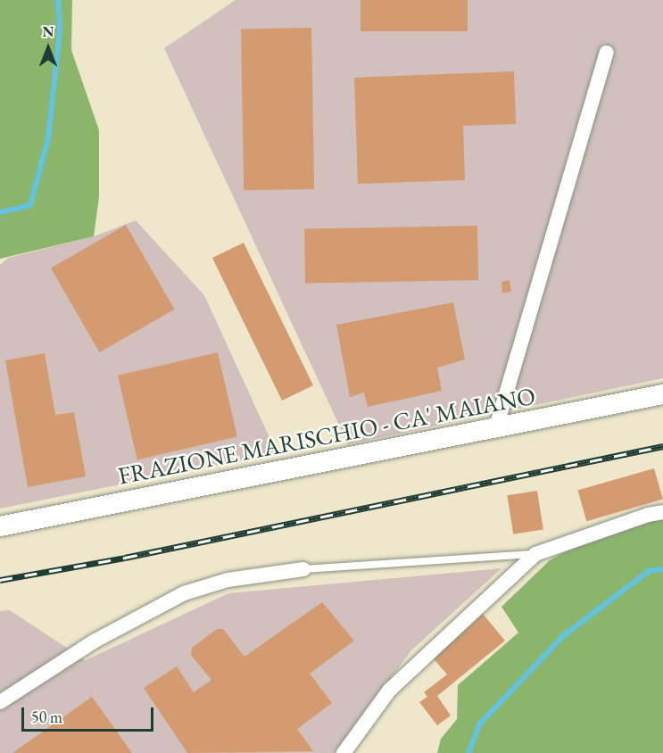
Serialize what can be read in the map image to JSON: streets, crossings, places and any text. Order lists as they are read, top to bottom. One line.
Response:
{"streets":{"main road":["FRAZIONE MARISCHIO - CA' MAIANO"]},"scale_bar":"50 m","north":"top"}
